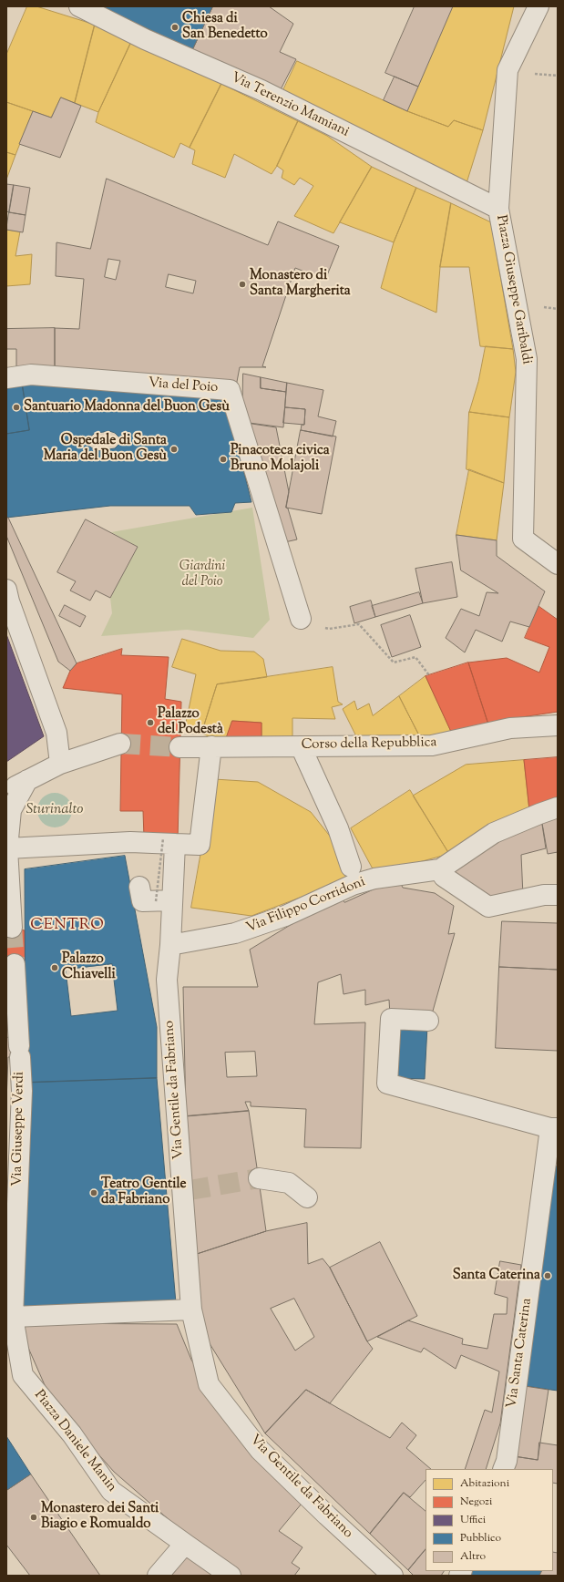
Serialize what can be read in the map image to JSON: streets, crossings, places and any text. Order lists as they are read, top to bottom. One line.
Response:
{"streets":{"street":["Via Terenzio Mamiani","Piazza Giuseppe Garibaldi","Via del Poio","Corso della Repubblica","Via Filippo Corridoni","Via Gentile da Fabriano","Via Giuseppe Verdi","Via Santa Caterina","Piazza Daniele Manin"]},"crossings":[["Via Terenzio Mamiani","Piazza Giuseppe Garibaldi"],["Via Filippo Corridoni","Via Gentile da Fabriano"],["Via Giuseppe Verdi","Piazza Daniele Manin"]],"districts":["CENTRO"],"water":["Sturinalto"],"parks":["Giardini del Poio"],"places":["Chiesa di San Benedetto","Monastero di Santa Margherita","Santuario Madonna del Buon Gesù","Ospedale di Santa Maria del Buon Gesù","Pinacoteca civica Bruno Molajoli","Palazzo del Podestà","Palazzo Chiavelli","Teatro Gentile da Fabriano","Santa Caterina","Monastero dei Santi Biagio e Romualdo"],"legend":["Abitazioni","Negozi","Uffici","Pubblico","Altro"]}
